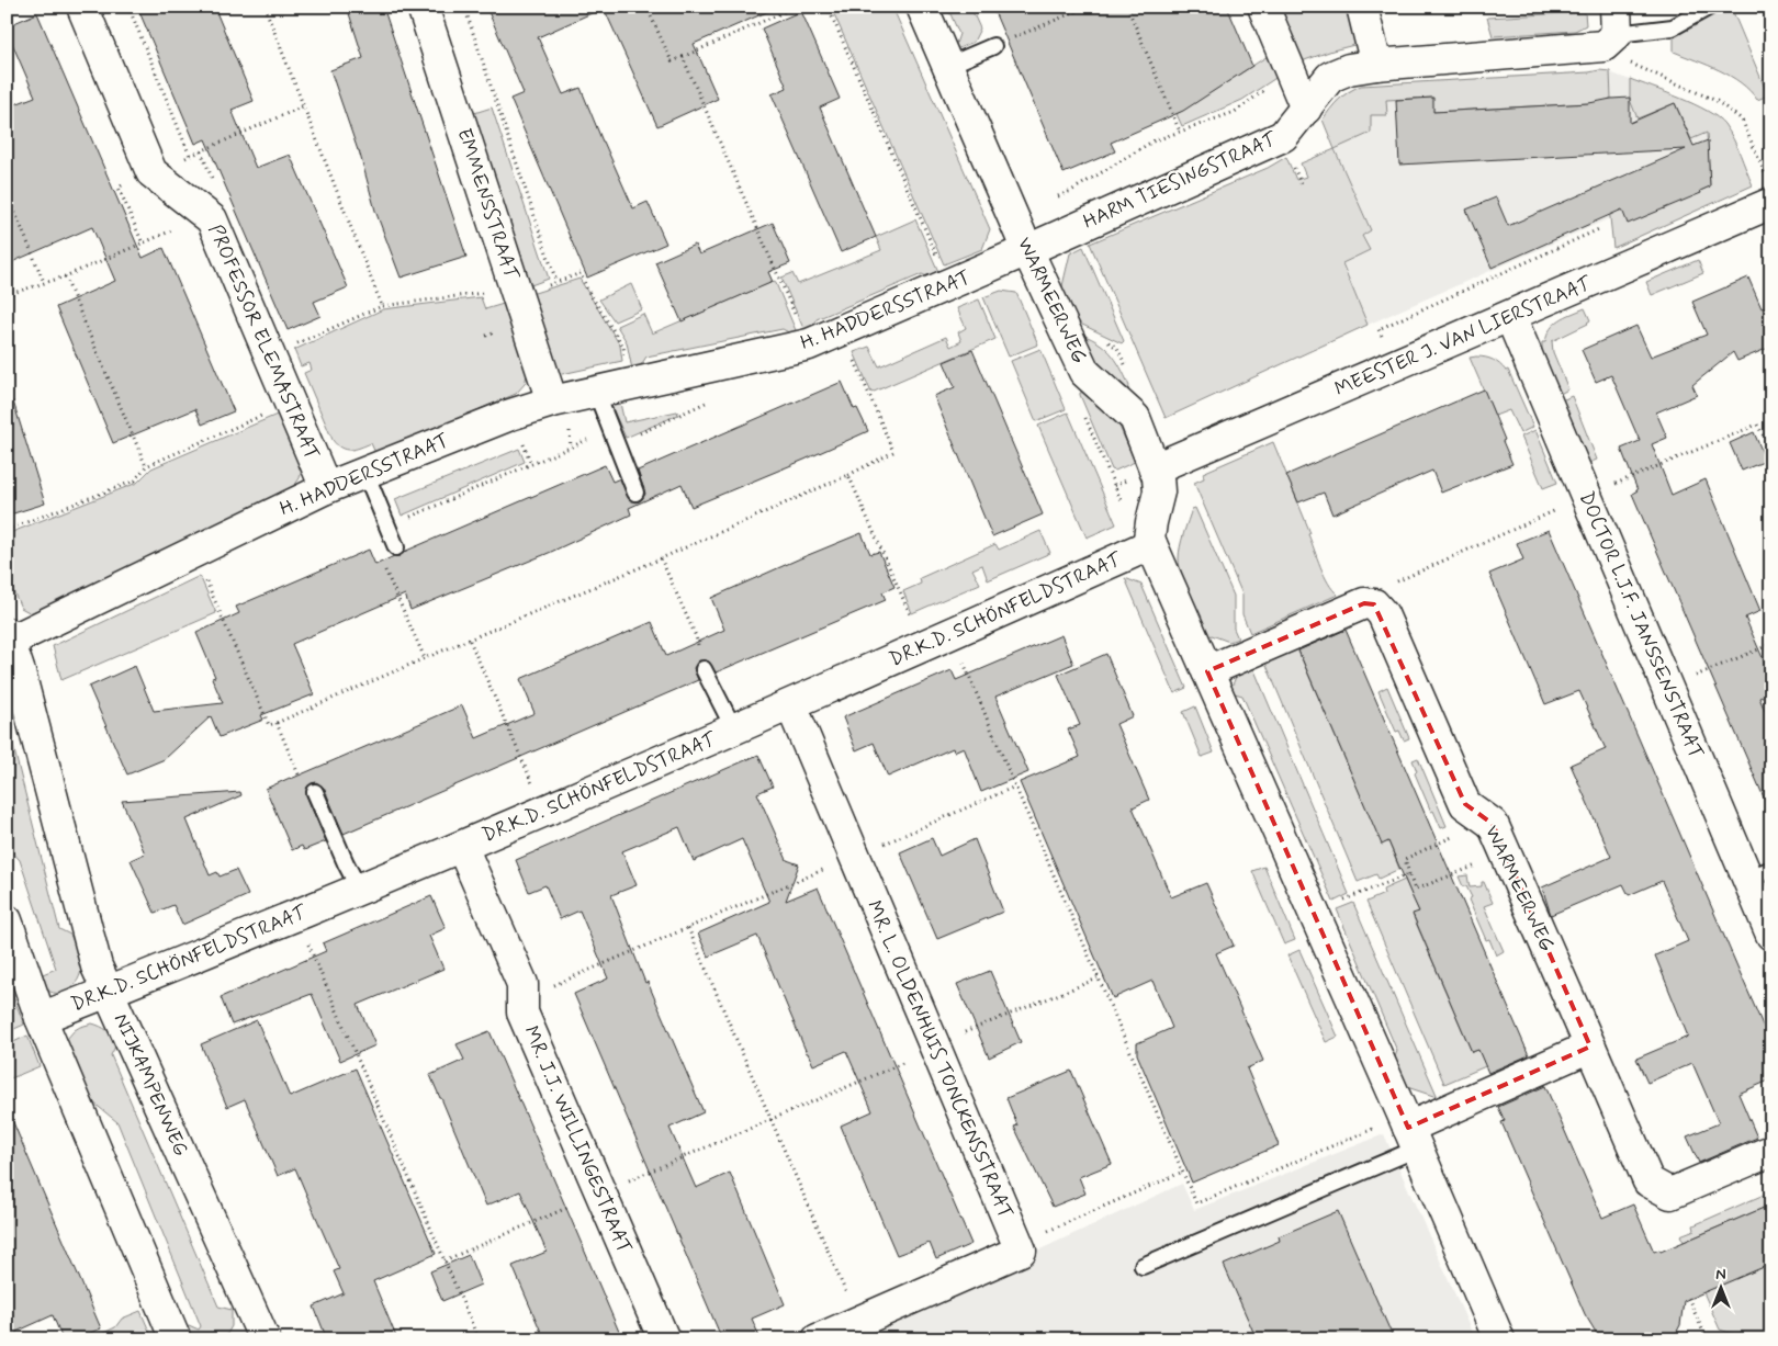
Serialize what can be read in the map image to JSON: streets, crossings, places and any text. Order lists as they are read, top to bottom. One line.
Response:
{"streets":{"street":["HARM TIESINGSTRAAT","EMMENSSTRAAT","WARMEERWEG","H. HADDERSSTRAAT","MEESTER J. VAN LIERSTRAAT","PROFESSOR ELEMASTRAAT","DR.K.D. SCHÖNFELDSTRAAT","DOCTOR L.J.F. JANSSENSTRAAT","MR. L. OLDENHUIS TONCKENSSTRAAT","NIJKAMPENWEG","MR. J.J. WILLINGESTRAAT"]},"crossings":[["HARM TIESINGSTRAAT","WARMEERWEG"],["HARM TIESINGSTRAAT","H. HADDERSSTRAAT"],["EMMENSSTRAAT","H. HADDERSSTRAAT"],["WARMEERWEG","H. HADDERSSTRAAT"],["WARMEERWEG","MEESTER J. VAN LIERSTRAAT"],["WARMEERWEG","DR.K.D. SCHÖNFELDSTRAAT"],["H. HADDERSSTRAAT","PROFESSOR ELEMASTRAAT"],["H. HADDERSSTRAAT","NIJKAMPENWEG"],["MEESTER J. VAN LIERSTRAAT","DOCTOR L.J.F. JANSSENSTRAAT"],["DR.K.D. SCHÖNFELDSTRAAT","MR. L. OLDENHUIS TONCKENSSTRAAT"],["DR.K.D. SCHÖNFELDSTRAAT","NIJKAMPENWEG"],["DR.K.D. SCHÖNFELDSTRAAT","MR. J.J. WILLINGESTRAAT"]],"north":"top"}
